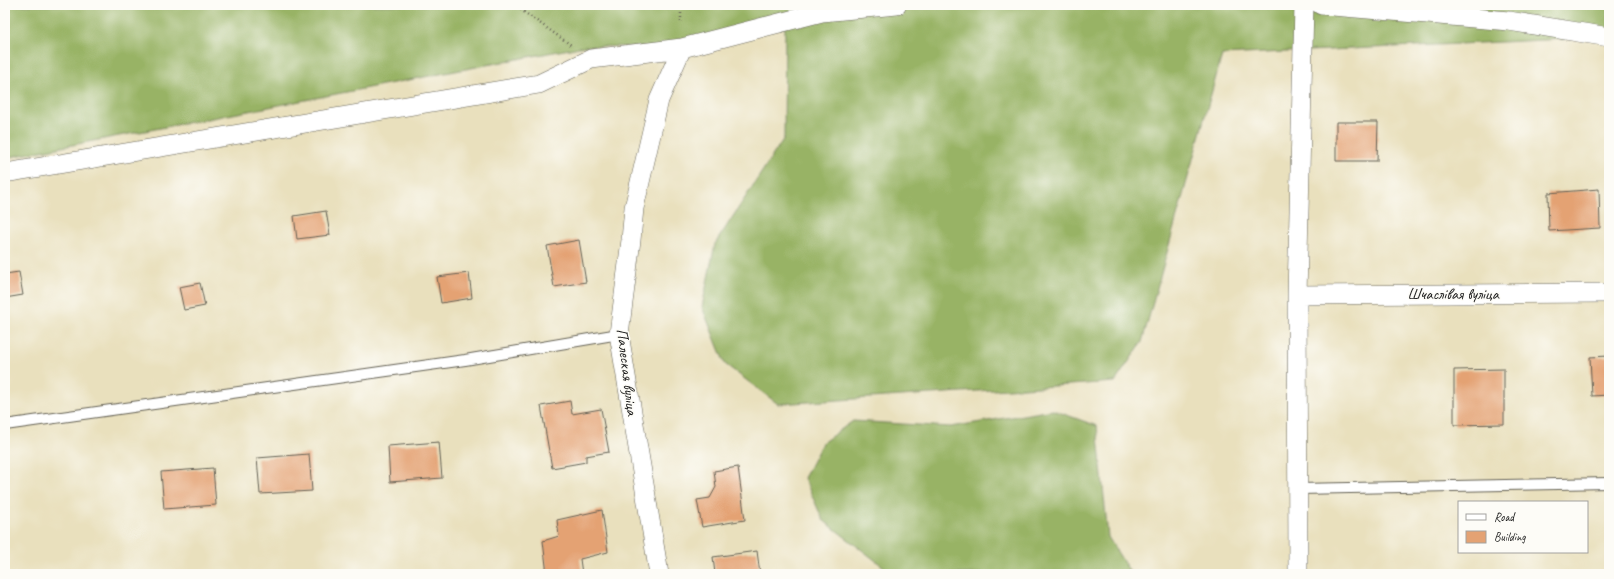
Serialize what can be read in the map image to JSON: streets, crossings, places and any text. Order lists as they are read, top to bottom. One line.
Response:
{"streets":{"street":["Шчаслівая вуліца","Палеская вуліца"]},"legend":["Road","Building"]}
